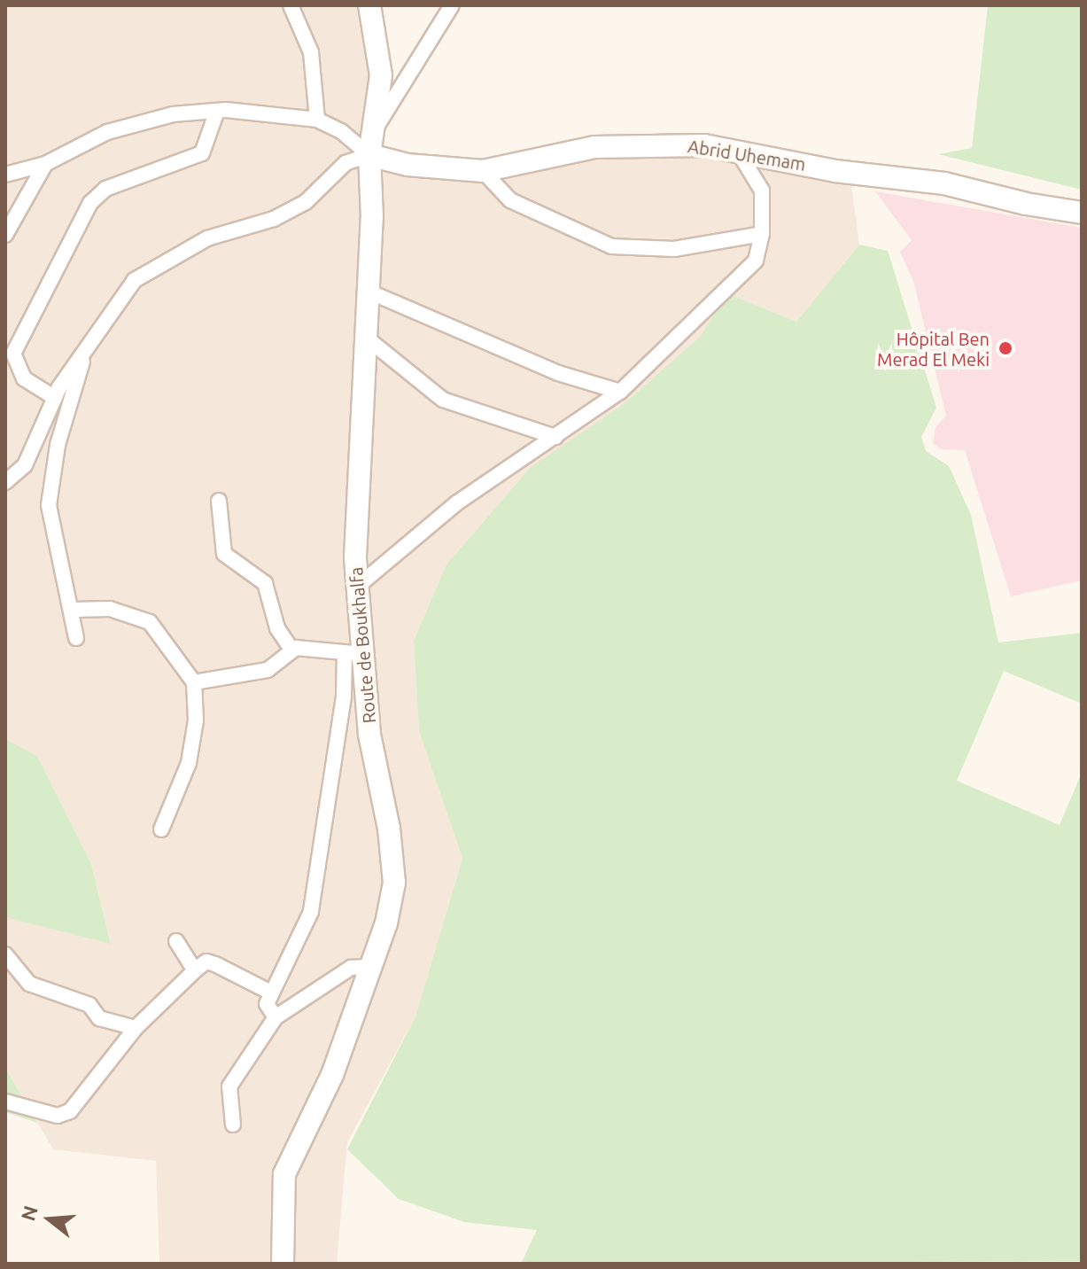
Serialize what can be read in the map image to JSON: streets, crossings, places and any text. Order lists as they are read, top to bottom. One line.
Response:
{"streets":{"main road":["Abrid Uhemam","Route de Boukhalfa"]},"crossings":[["Abrid Uhemam","Route de Boukhalfa"]],"places":["Hôpital Ben Merad El Meki"],"north":"left"}
